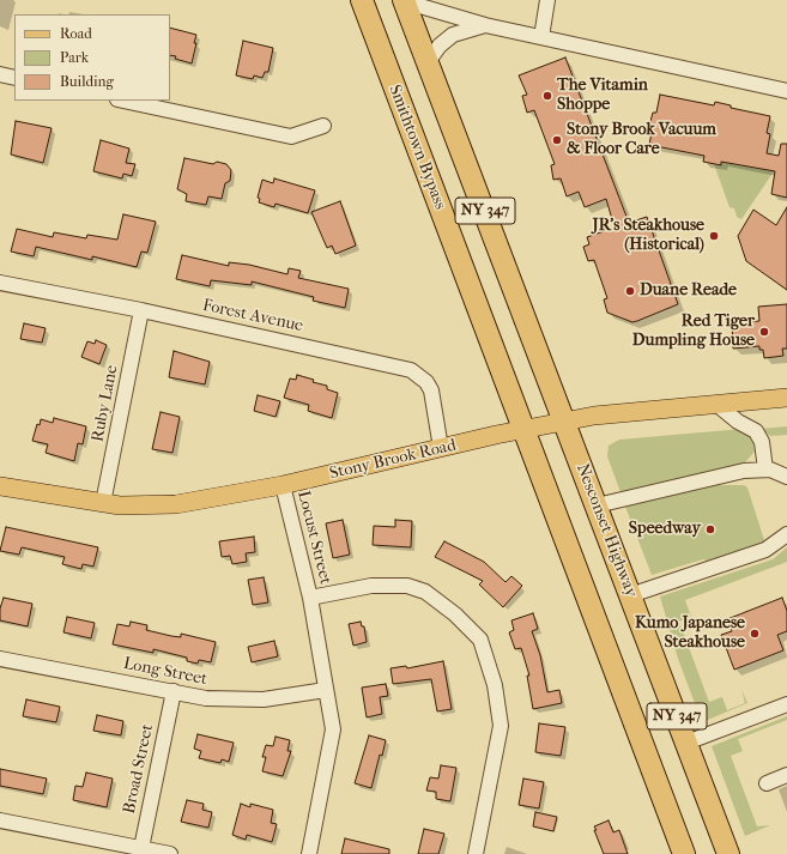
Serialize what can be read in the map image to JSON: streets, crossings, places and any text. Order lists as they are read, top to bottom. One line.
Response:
{"streets":{"highway":["Smithtown Bypass","NY 347","Nesconset Highway"],"main road":["Stony Brook Road"],"street":["Forest Avenue","Ruby Lane","Locust Street","Long Street","Broad Street"]},"crossings":[["Smithtown Bypass","NY 347"],["Smithtown Bypass","Stony Brook Road"],["NY 347","Stony Brook Road"],["NY 347","Nesconset Highway"],["Forest Avenue","Ruby Lane"],["Forest Avenue","Stony Brook Road"],["Ruby Lane","Stony Brook Road"],["Stony Brook Road","Nesconset Highway"],["Stony Brook Road","Locust Street"],["Locust Street","Long Street"],["Long Street","Broad Street"]],"places":["The Vitamin Shoppe","Stony Brook Vacuum & Floor Care","JR's Steakhouse (Historical)","Duane Reade","Red Tiger Dumpling House","Speedway","Kumo Japanese Steakhouse"],"legend":["Road","Park","Building"]}
